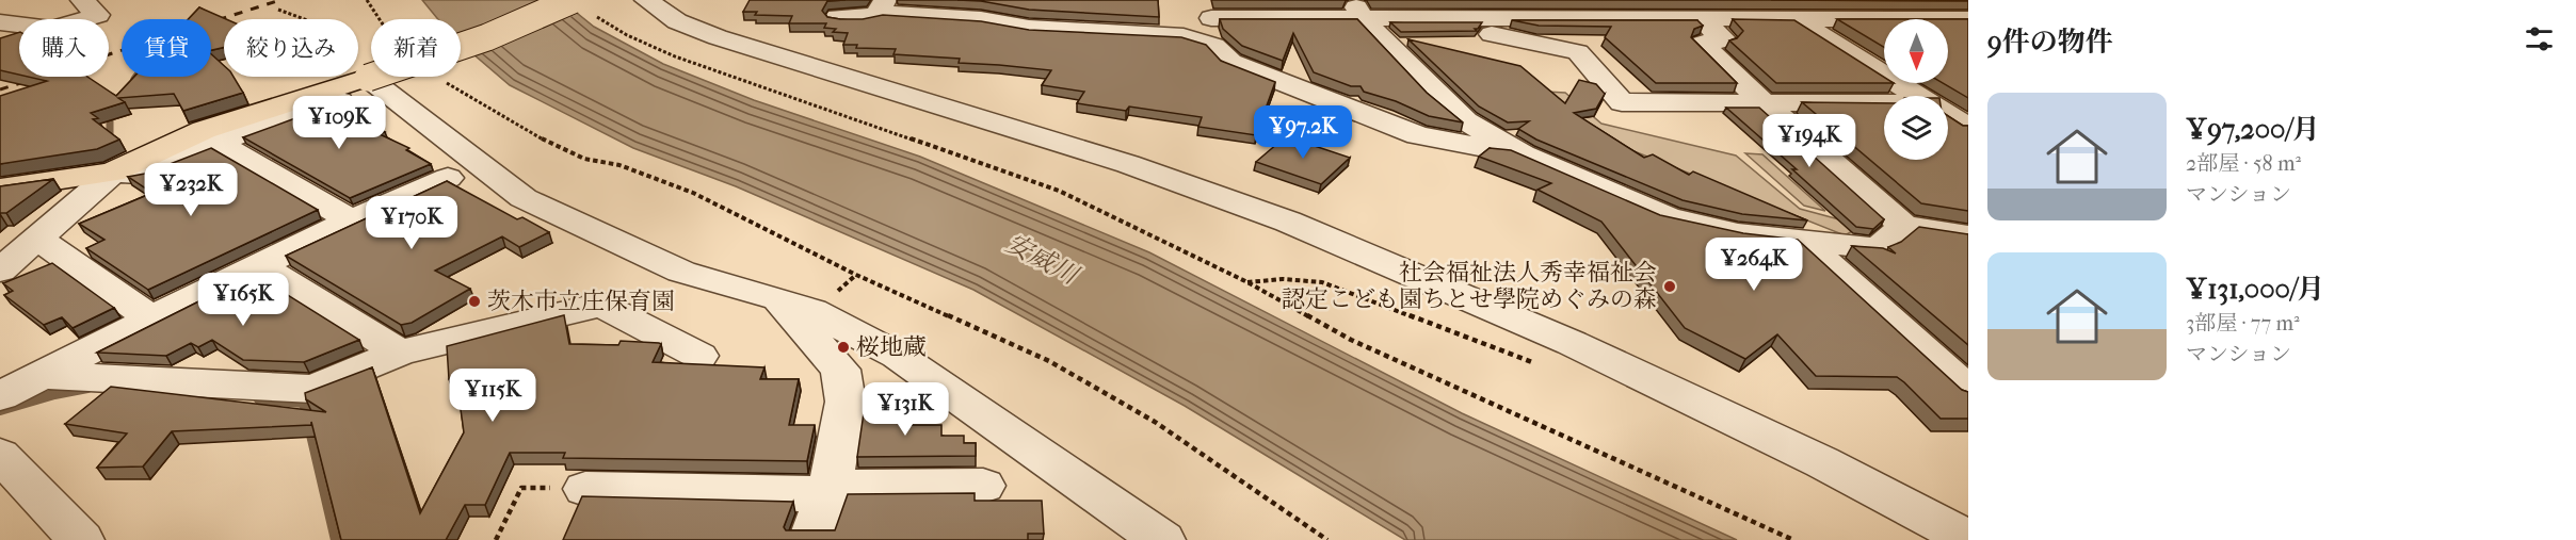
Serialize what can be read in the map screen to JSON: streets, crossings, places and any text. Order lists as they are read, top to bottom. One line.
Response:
{"water":["安威川"],"places":["社会福祉法人秀幸福祉会 認定こども園ちとせ學院めぐみの森","茨木市立庄保育園","桜地蔵"],"north":"bottom","page":{"heading":"9件の物件","chip":["購入","賃貸","絞り込み","新着"],"list":[{"name":"¥97,200/月","note":"2部屋 · 58 m² · マンション"},{"name":"¥131,000/月","note":"3部屋 · 77 m² · マンション"}],"price":["¥109K","¥97.2K","¥194K","¥232K","¥170K","¥264K","¥165K","¥115K","¥131K"]}}
